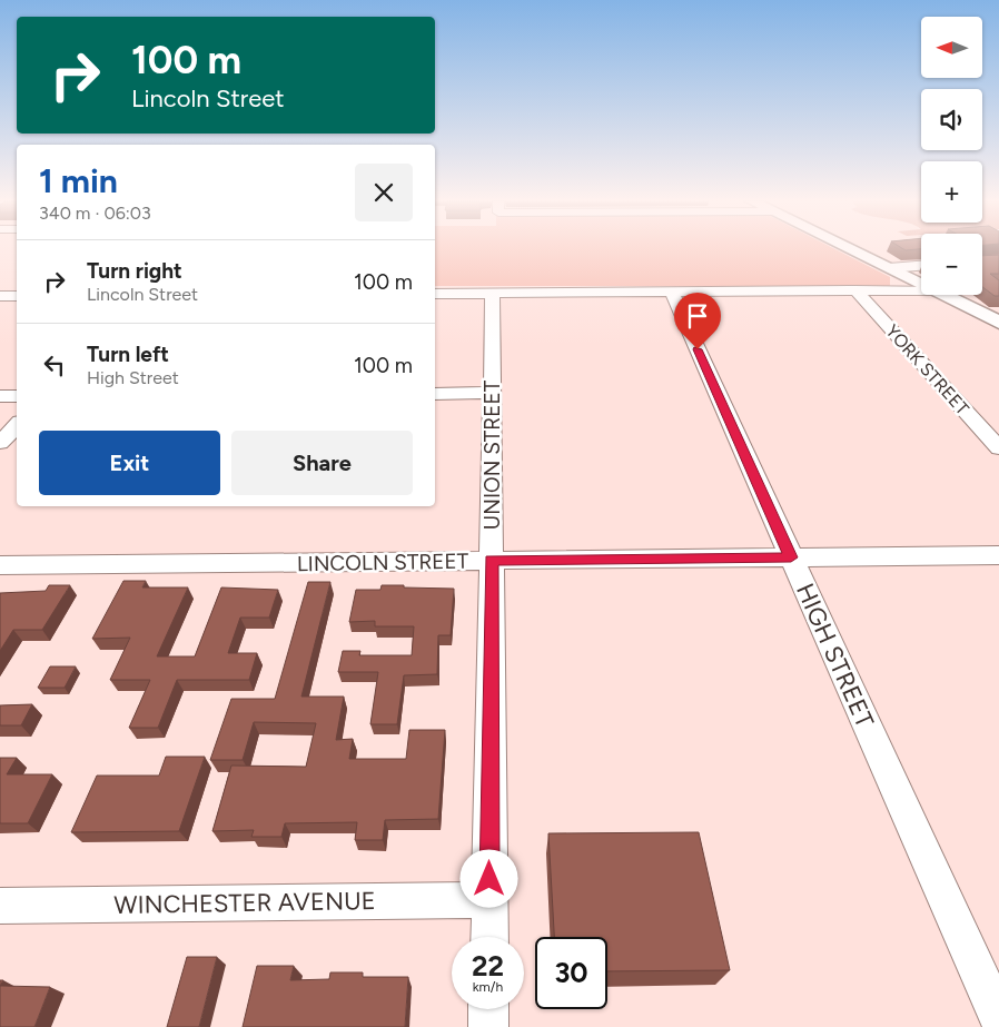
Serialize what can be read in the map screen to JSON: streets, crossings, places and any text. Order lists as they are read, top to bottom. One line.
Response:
{"streets":{"street":["YORK STREET","UNION STREET","LINCOLN STREET","HIGH STREET","WINCHESTER AVENUE"]},"crossings":[["UNION STREET","LINCOLN STREET"],["UNION STREET","WINCHESTER AVENUE"],["LINCOLN STREET","HIGH STREET"]],"north":"left","page":{"map_buttons":["+","−"],"turn":["100 m","Lincoln Street"],"heading":["1 min","340 m · 06:03"],"list":[{"name":"Turn right","note":"Lincoln Street","value":"100 m"},{"name":"Turn left","note":"High Street","value":"100 m"}],"buttons":["Exit","Share"],"speed":"22 km/h","limit":"30"}}
